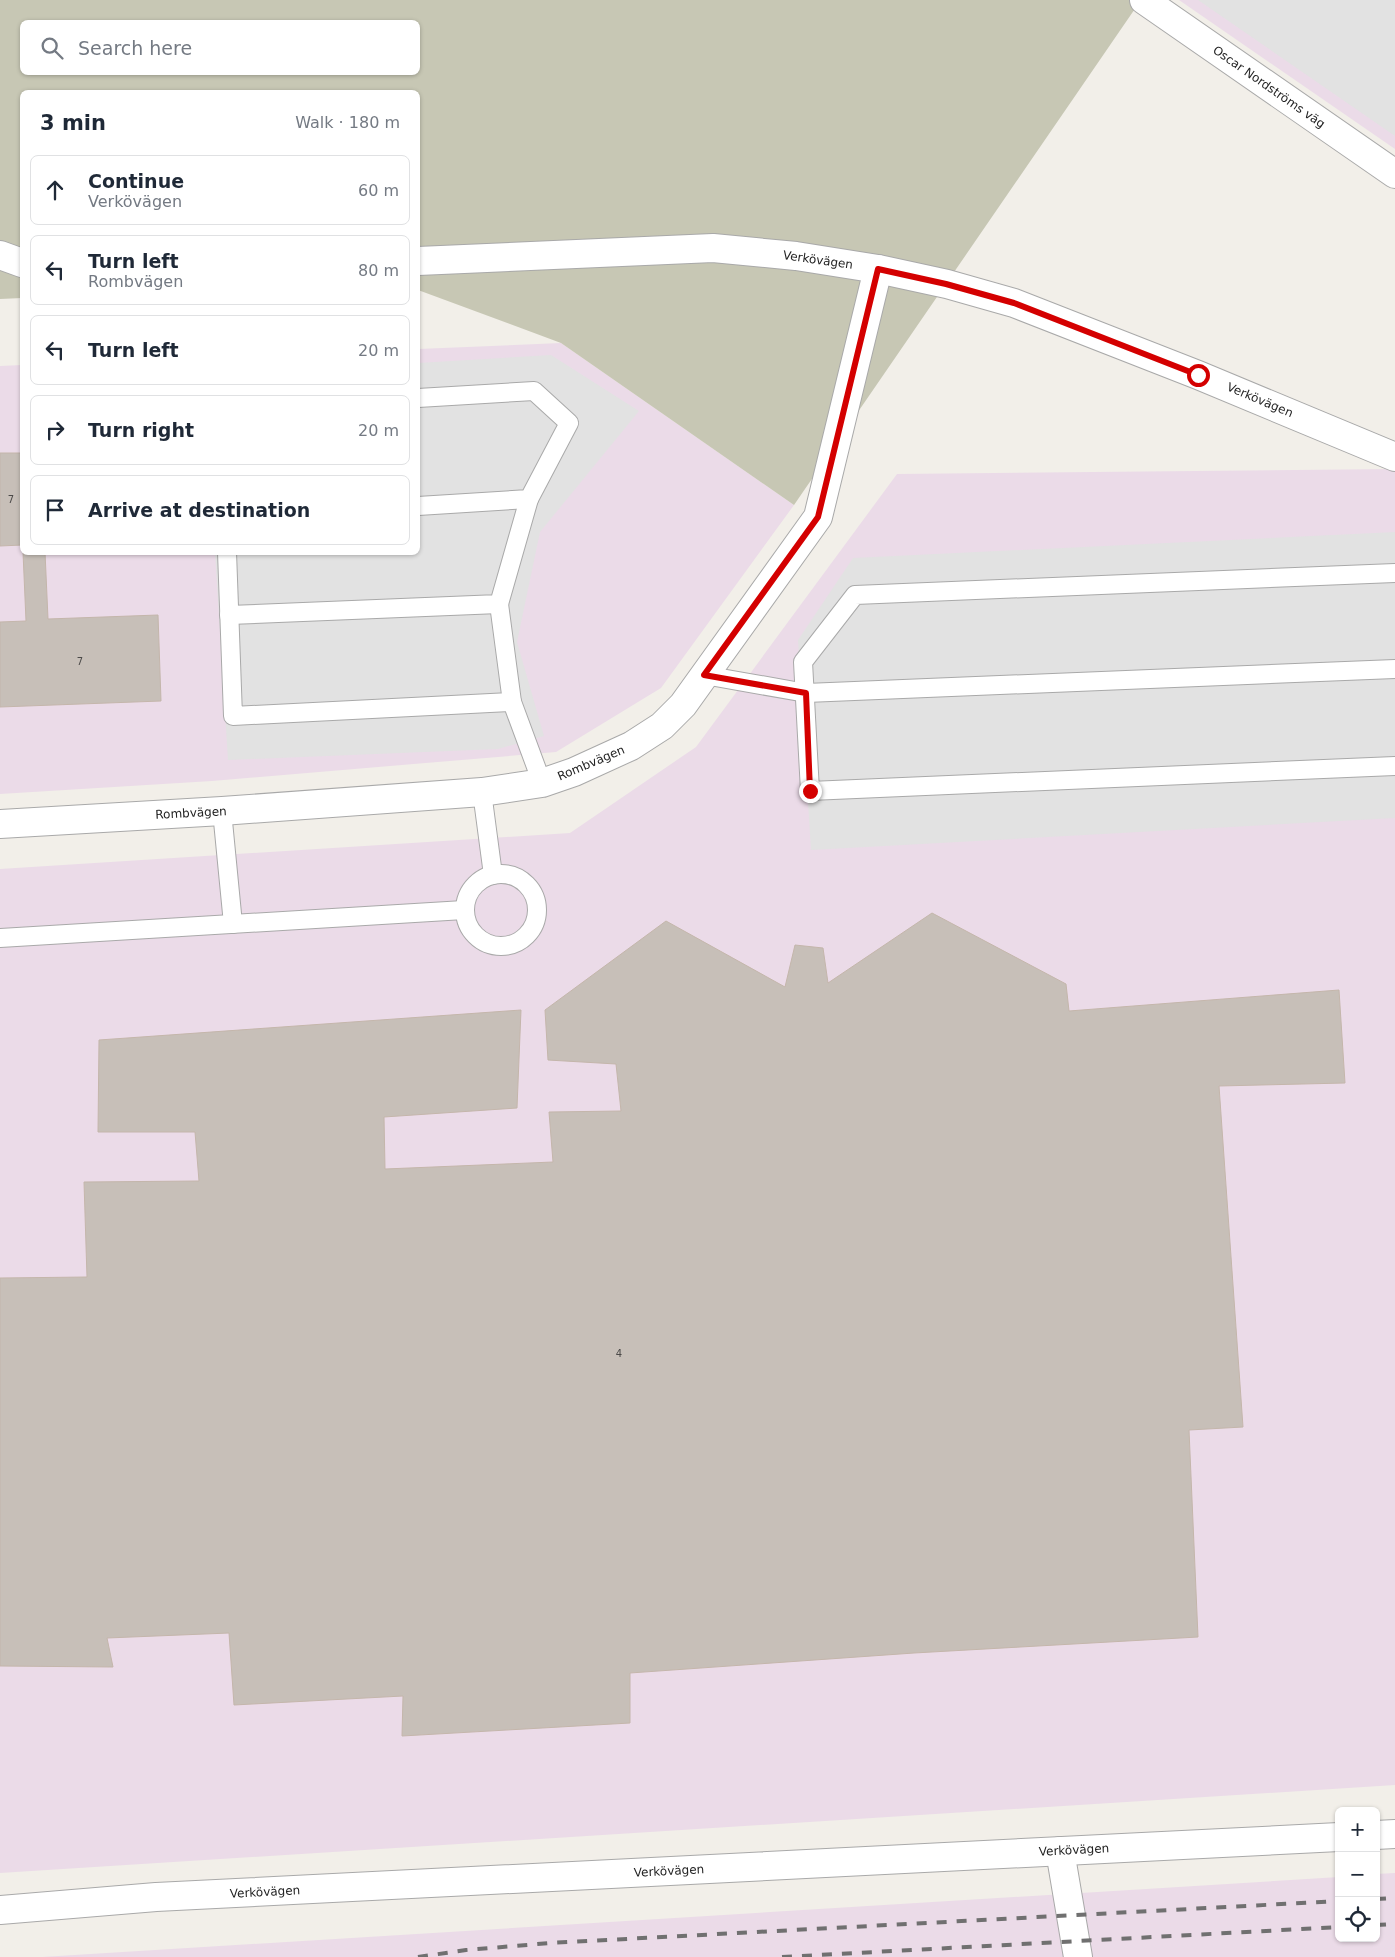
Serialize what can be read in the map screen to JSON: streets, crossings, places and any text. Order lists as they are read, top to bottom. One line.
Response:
{"streets":{"street":["Oscar Nordströms väg","Verkövägen","Rombvägen"]},"crossings":[["Verkövägen","Rombvägen"]],"house_numbers":["7","7","4"],"page":{"search":"Search here","heading":["3 min","Walk · 180 m"],"list":[["Continue","Verkövägen","60 m"],["Turn left","Rombvägen","80 m"],["Turn left","20 m"],["Turn right","20 m"],"Arrive at destination"],"map_buttons":["+","−"]}}
